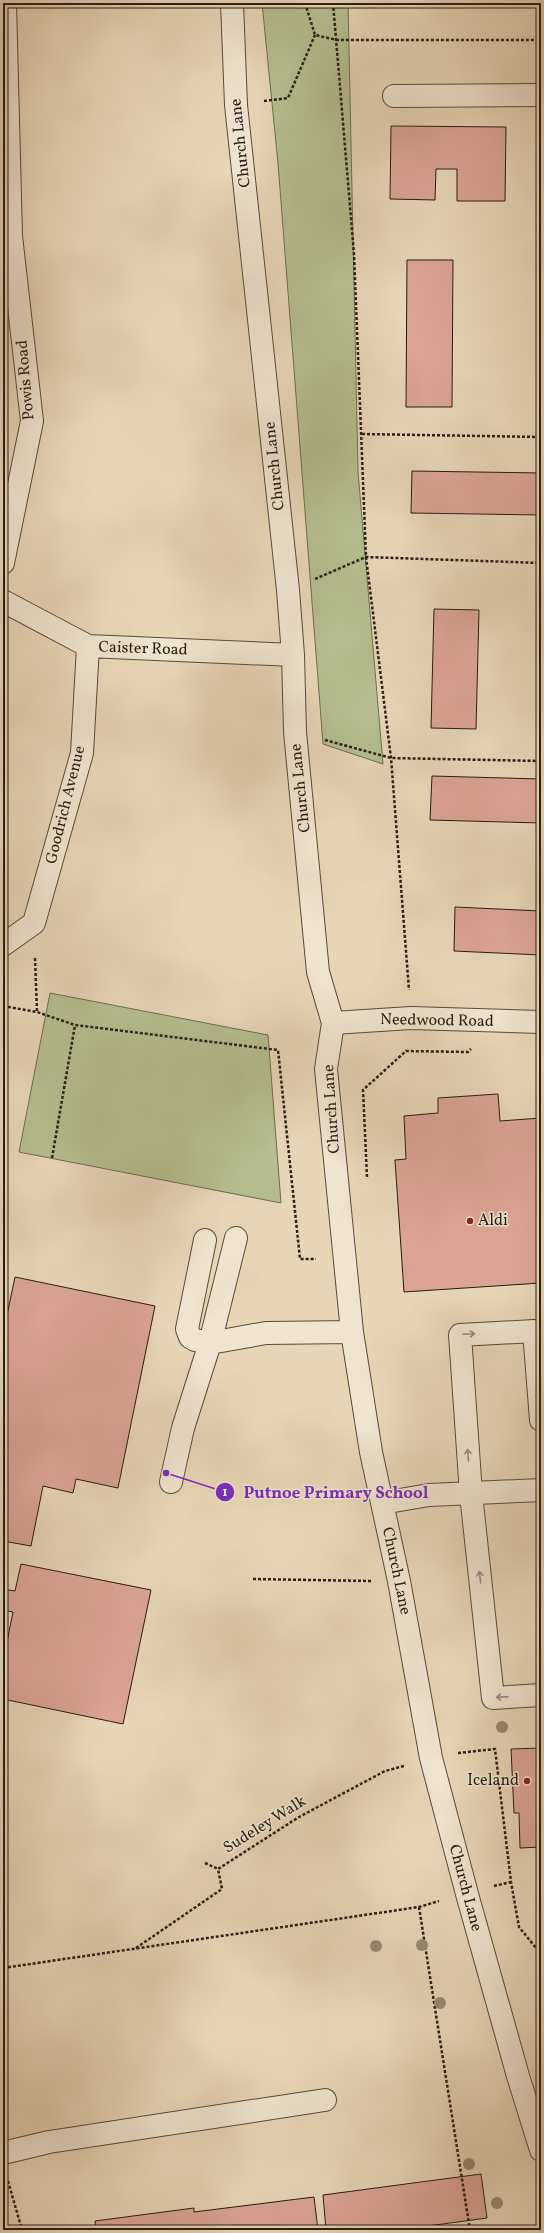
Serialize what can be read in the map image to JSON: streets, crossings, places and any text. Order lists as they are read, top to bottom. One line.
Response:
{"streets":{"street":["Church Lane","Powis Road","Caister Road","Goodrich Avenue","Needwood Road"],"path":["Sudeley Walk"]},"crossings":[["Church Lane","Caister Road"],["Church Lane","Needwood Road"],["Church Lane","Sudeley Walk"],["Caister Road","Goodrich Avenue"]],"places":["Aldi","Putnoe Primary School","Iceland"]}
